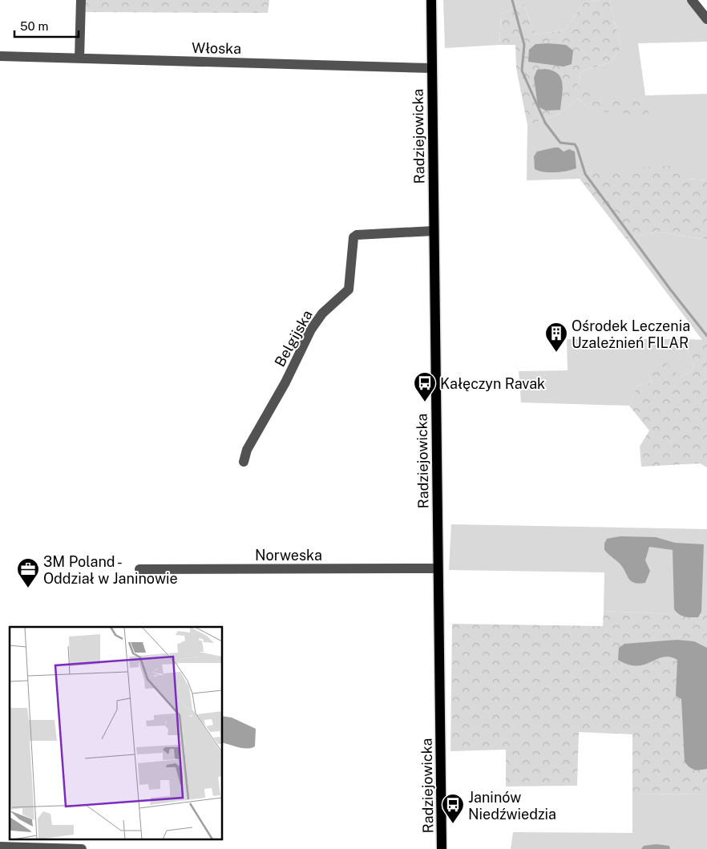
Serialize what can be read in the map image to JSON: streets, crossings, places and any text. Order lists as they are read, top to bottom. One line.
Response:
{"streets":{"main road":["Radziejowicka"],"street":["Włoska","Belgijska","Norweska"]},"crossings":[["Włoska","Radziejowicka"],["Radziejowicka","Belgijska"],["Radziejowicka","Norweska"]],"places":{"building":["Ośrodek Leczenia Uzależnień FILAR"],"bus stop":["Kałęczyn Ravak","Janinów Niedźwiedzia"],"office":["3M Poland - Oddział w Janinowie"]},"scale_bar":"50 m"}
